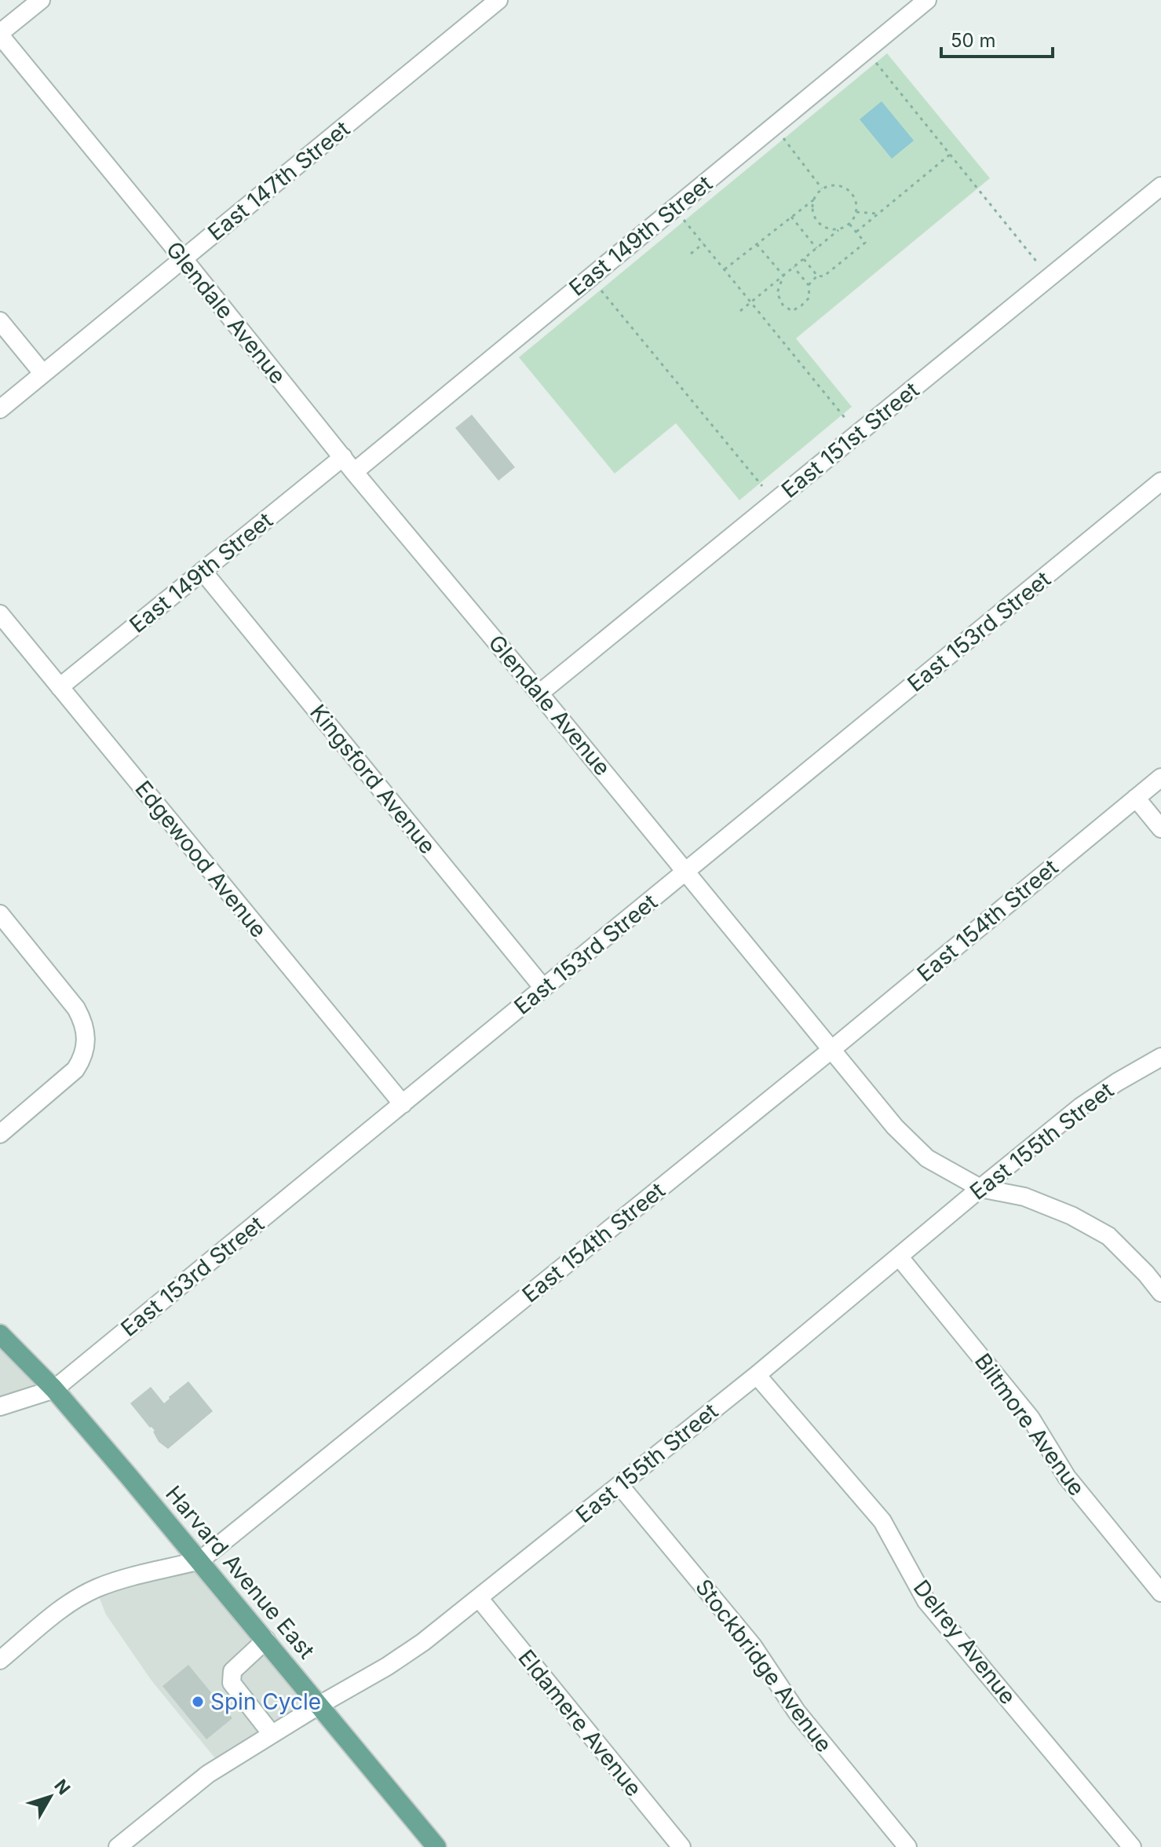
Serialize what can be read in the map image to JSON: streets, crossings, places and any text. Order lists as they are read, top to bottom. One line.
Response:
{"streets":{"main road":["Harvard Avenue East"],"street":["East 147th Street","East 149th Street","Glendale Avenue","East 151st Street","East 153rd Street","Kingsford Avenue","Edgewood Avenue","East 154th Street","East 155th Street","Biltmore Avenue","Delrey Avenue","Stockbridge Avenue","Eldamere Avenue"]},"crossings":[["East 147th Street","Glendale Avenue"],["East 149th Street","Glendale Avenue"],["East 149th Street","Kingsford Avenue"],["East 149th Street","Edgewood Avenue"],["Glendale Avenue","East 151st Street"],["Glendale Avenue","East 153rd Street"],["Glendale Avenue","East 154th Street"],["Glendale Avenue","East 155th Street"],["East 153rd Street","Kingsford Avenue"],["East 153rd Street","Edgewood Avenue"],["East 153rd Street","Harvard Avenue East"],["East 154th Street","Harvard Avenue East"],["East 155th Street","Biltmore Avenue"],["East 155th Street","Harvard Avenue East"],["East 155th Street","Delrey Avenue"],["East 155th Street","Stockbridge Avenue"],["East 155th Street","Eldamere Avenue"]],"places":["Spin Cycle"],"scale_bar":"50 m","north":"top right"}
